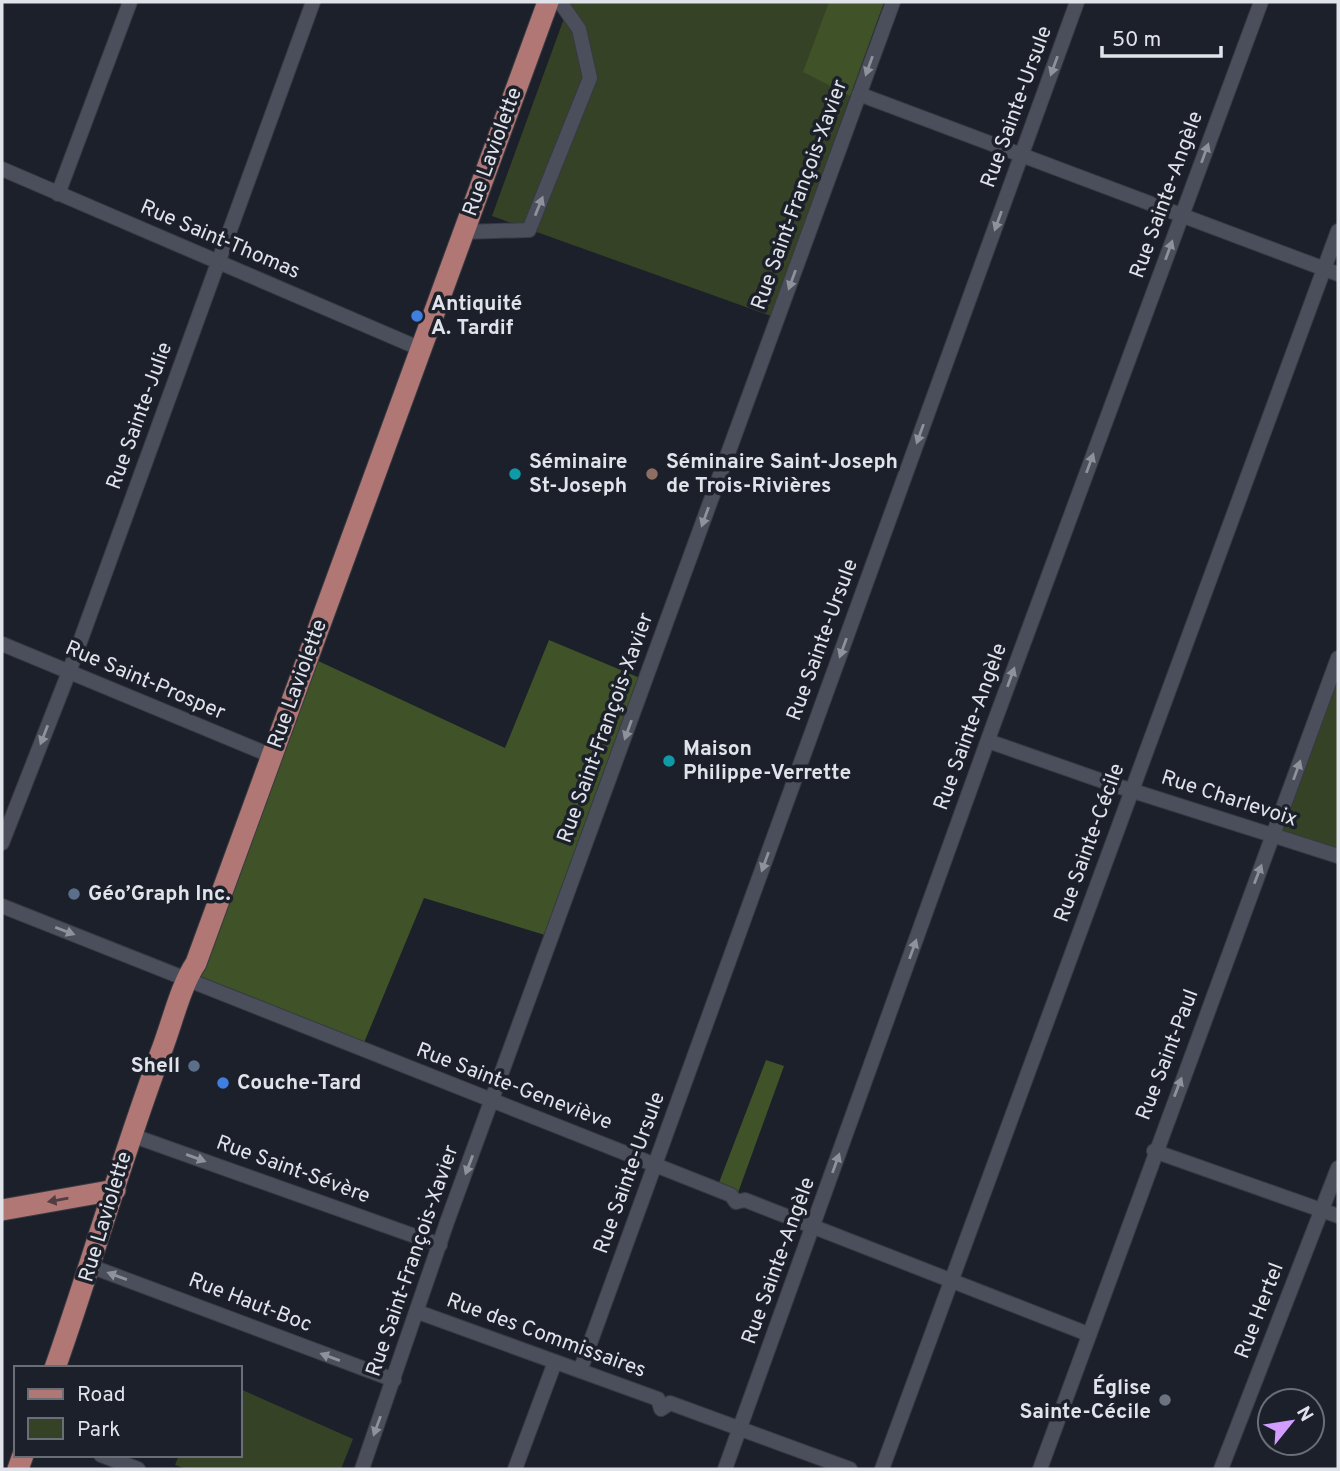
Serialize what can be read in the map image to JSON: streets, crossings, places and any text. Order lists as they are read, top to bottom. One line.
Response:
{"streets":{"main road":["Rue Laviolette"],"street":["Rue Sainte-Ursule","Rue Saint-François-Xavier","Rue Sainte-Angèle","Rue Saint-Thomas","Rue Sainte-Julie","Rue Saint-Prosper","Rue Charlevoix","Rue Sainte-Cécile","Rue Saint-Paul","Rue Sainte-Geneviève","Rue Saint-Sévère","Rue Haut-Boc","Rue Hertel","Rue des Commissaires"]},"crossings":[["Rue Sainte-Ursule","Rue Sainte-Geneviève"],["Rue Sainte-Ursule","Rue des Commissaires"],["Rue Laviolette","Rue Saint-Thomas"],["Rue Laviolette","Rue Saint-Prosper"],["Rue Laviolette","Rue Sainte-Geneviève"],["Rue Laviolette","Rue Saint-Sévère"],["Rue Laviolette","Rue Haut-Boc"],["Rue Saint-François-Xavier","Rue Sainte-Geneviève"],["Rue Saint-François-Xavier","Rue Saint-Sévère"],["Rue Saint-François-Xavier","Rue Haut-Boc"],["Rue Saint-François-Xavier","Rue des Commissaires"],["Rue Sainte-Angèle","Rue Charlevoix"],["Rue Sainte-Angèle","Rue Sainte-Geneviève"],["Rue Sainte-Angèle","Rue des Commissaires"],["Rue Saint-Thomas","Rue Sainte-Julie"],["Rue Sainte-Julie","Rue Saint-Prosper"],["Rue Charlevoix","Rue Sainte-Cécile"],["Rue Charlevoix","Rue Saint-Paul"],["Rue Sainte-Cécile","Rue Sainte-Geneviève"],["Rue Saint-Paul","Rue Sainte-Geneviève"]],"one_way":["Rue Sainte-Ursule","Rue Saint-François-Xavier","Rue Sainte-Angèle","Rue Saint-Paul","Rue Saint-Sévère","Rue Haut-Boc"],"places":["Antiquité A. Tardif","Séminaire St-Joseph","Séminaire Saint-Joseph de Trois‑Rivières","Maison Philippe-Verrette","Géo’Graph Inc.","Shell","Couche-Tard","Église Sainte-Cécile"],"legend":["Road","Park"],"scale_bar":"50 m","north":"top right"}
